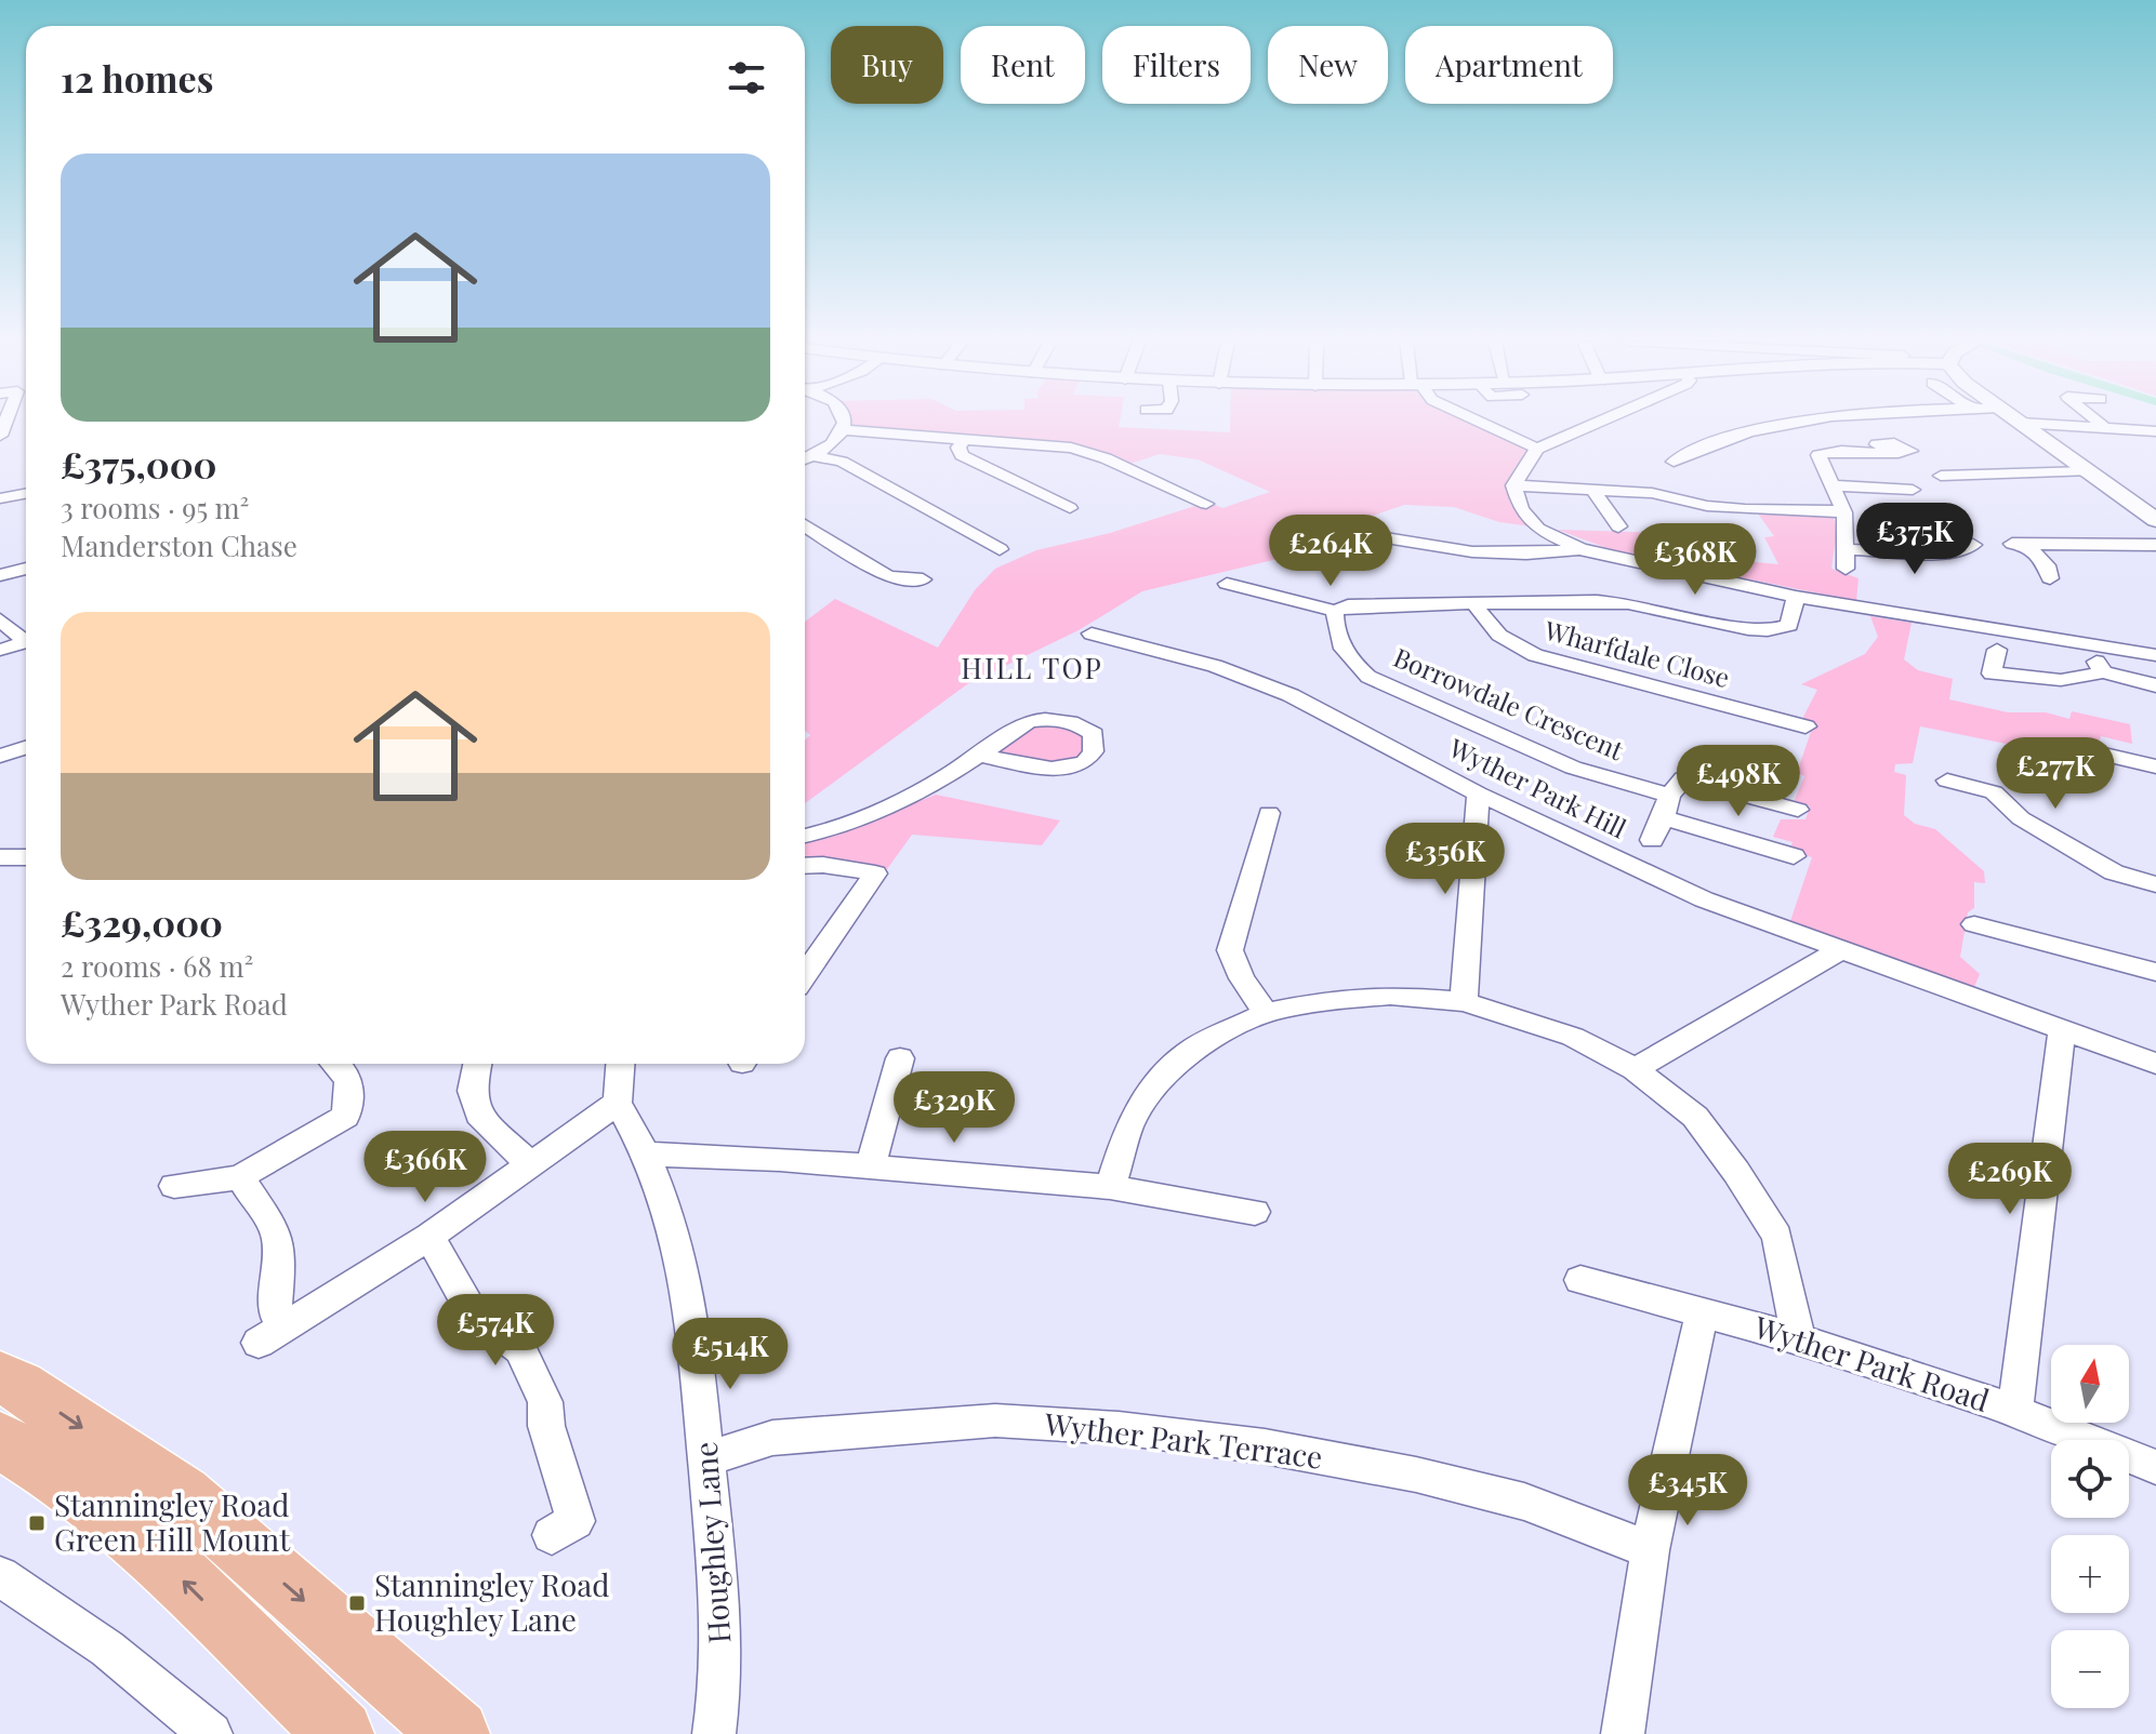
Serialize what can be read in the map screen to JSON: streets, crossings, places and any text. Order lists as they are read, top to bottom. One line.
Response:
{"streets":{"street":["Wharfdale Close","Borrowdale Crescent","Wyther Park Hill","Wyther Park Road","Wyther Park Terrace","Houghley Lane"]},"crossings":[["Wharfdale Close","Borrowdale Crescent"],["Wyther Park Terrace","Houghley Lane"]],"districts":["HILL TOP"],"places":{"transit":["Stanningley Road Green Hill Mount","Stanningley Road Houghley Lane"]},"north":"top","page":{"chip":["Buy","Rent","Filters","New","Apartment"],"heading":"12 homes","list":[{"name":"£375,000","note":"3 rooms · 95 m² · Manderston Chase"},{"name":"£329,000","note":"2 rooms · 68 m² · Wyther Park Road"}],"price":["£375K","£264K","£368K","£277K","£498K","£356K","£329K","£366K","£269K","£574K","£514K","£345K"],"map_buttons":["+","−"]}}
